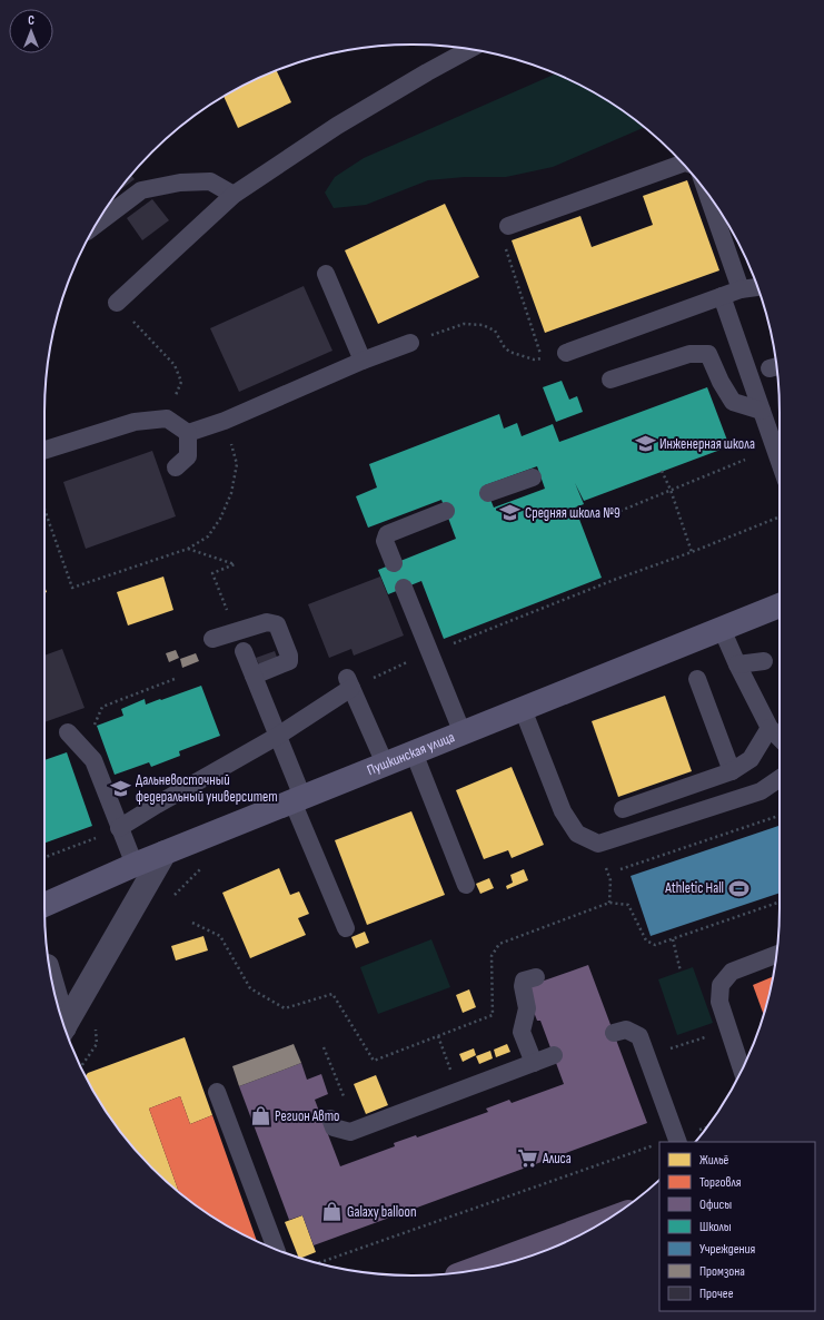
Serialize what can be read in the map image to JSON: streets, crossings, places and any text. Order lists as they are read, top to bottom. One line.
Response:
{"streets":{"main road":["Пушкинская улица"]},"places":{"school or university":["Инженерная школа","Средняя школа №9","Дальневосточный федеральный университет"],"sports":["Athletic Hall"],"shop":["Регион Авто","Galaxy balloon"],"supermarket":["Алиса"]},"legend":["Жильё","Торговля","Офисы","Школы","Учреждения","Промзона","Прочее"],"north":"top"}
